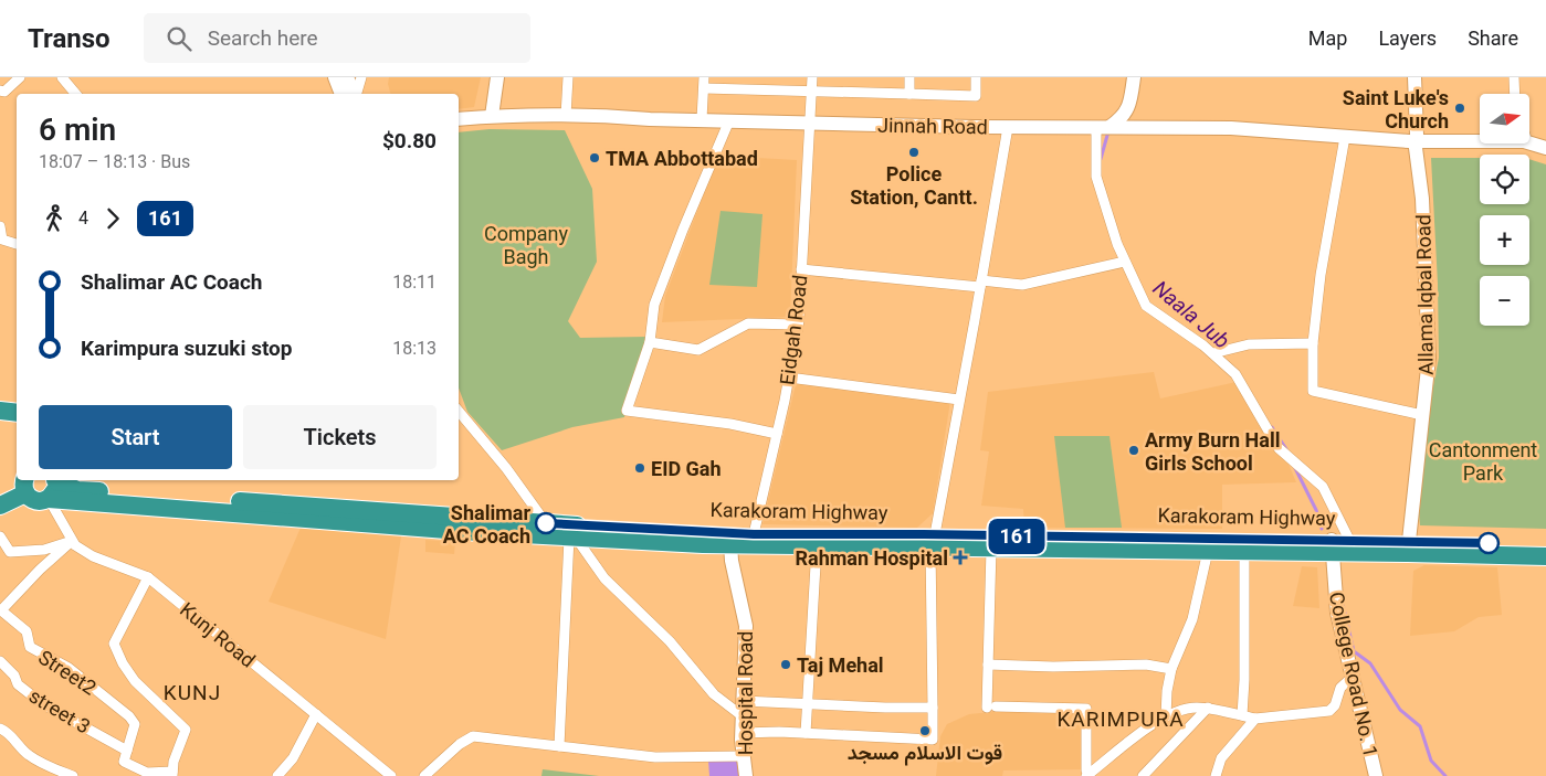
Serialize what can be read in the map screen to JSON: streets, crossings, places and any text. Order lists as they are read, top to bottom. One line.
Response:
{"streets":{"highway":["Karakoram Highway"],"main road":["Jinnah Road","Allama Iqbal Road","College Road No. 1","Hospital Road"],"street":["Eidgah Road","Kunj Road","Street2","street 3"]},"crossings":[["Jinnah Road","Allama Iqbal Road"],["Jinnah Road","Eidgah Road"],["Allama Iqbal Road","Karakoram Highway"],["Eidgah Road","Karakoram Highway"],["Karakoram Highway","Kunj Road"],["Karakoram Highway","College Road No. 1"],["Karakoram Highway","Hospital Road"],["Kunj Road","Street2"],["Street2","street 3"]],"districts":["KUNJ","KARIMPURA"],"water":["Naala Jub"],"parks":["Company Bagh","Cantonment Park"],"places":{"other":["Saint Luke's Church","Police Station, Cantt.","TMA Abbottabad","Army Burn Hall Girls School","EID Gah","Shalimar AC Coach","Taj Mehal","قوت الاسلام مسجد"],"health":["Rahman Hospital"]},"lines":["bus line 161"],"north":"right","page":{"header":"Transo","search":"Search here","nav":["Map","Layers","Share"],"on_map":"161","map_buttons":["+","−"],"heading":["6 min","18:07 – 18:13 · Bus","$0.80"],"legs":["4","161"],"list":[{"name":"Shalimar AC Coach","value":"18:11"},{"name":"Karimpura suzuki stop","value":"18:13"}],"buttons":["Start","Tickets"]}}
